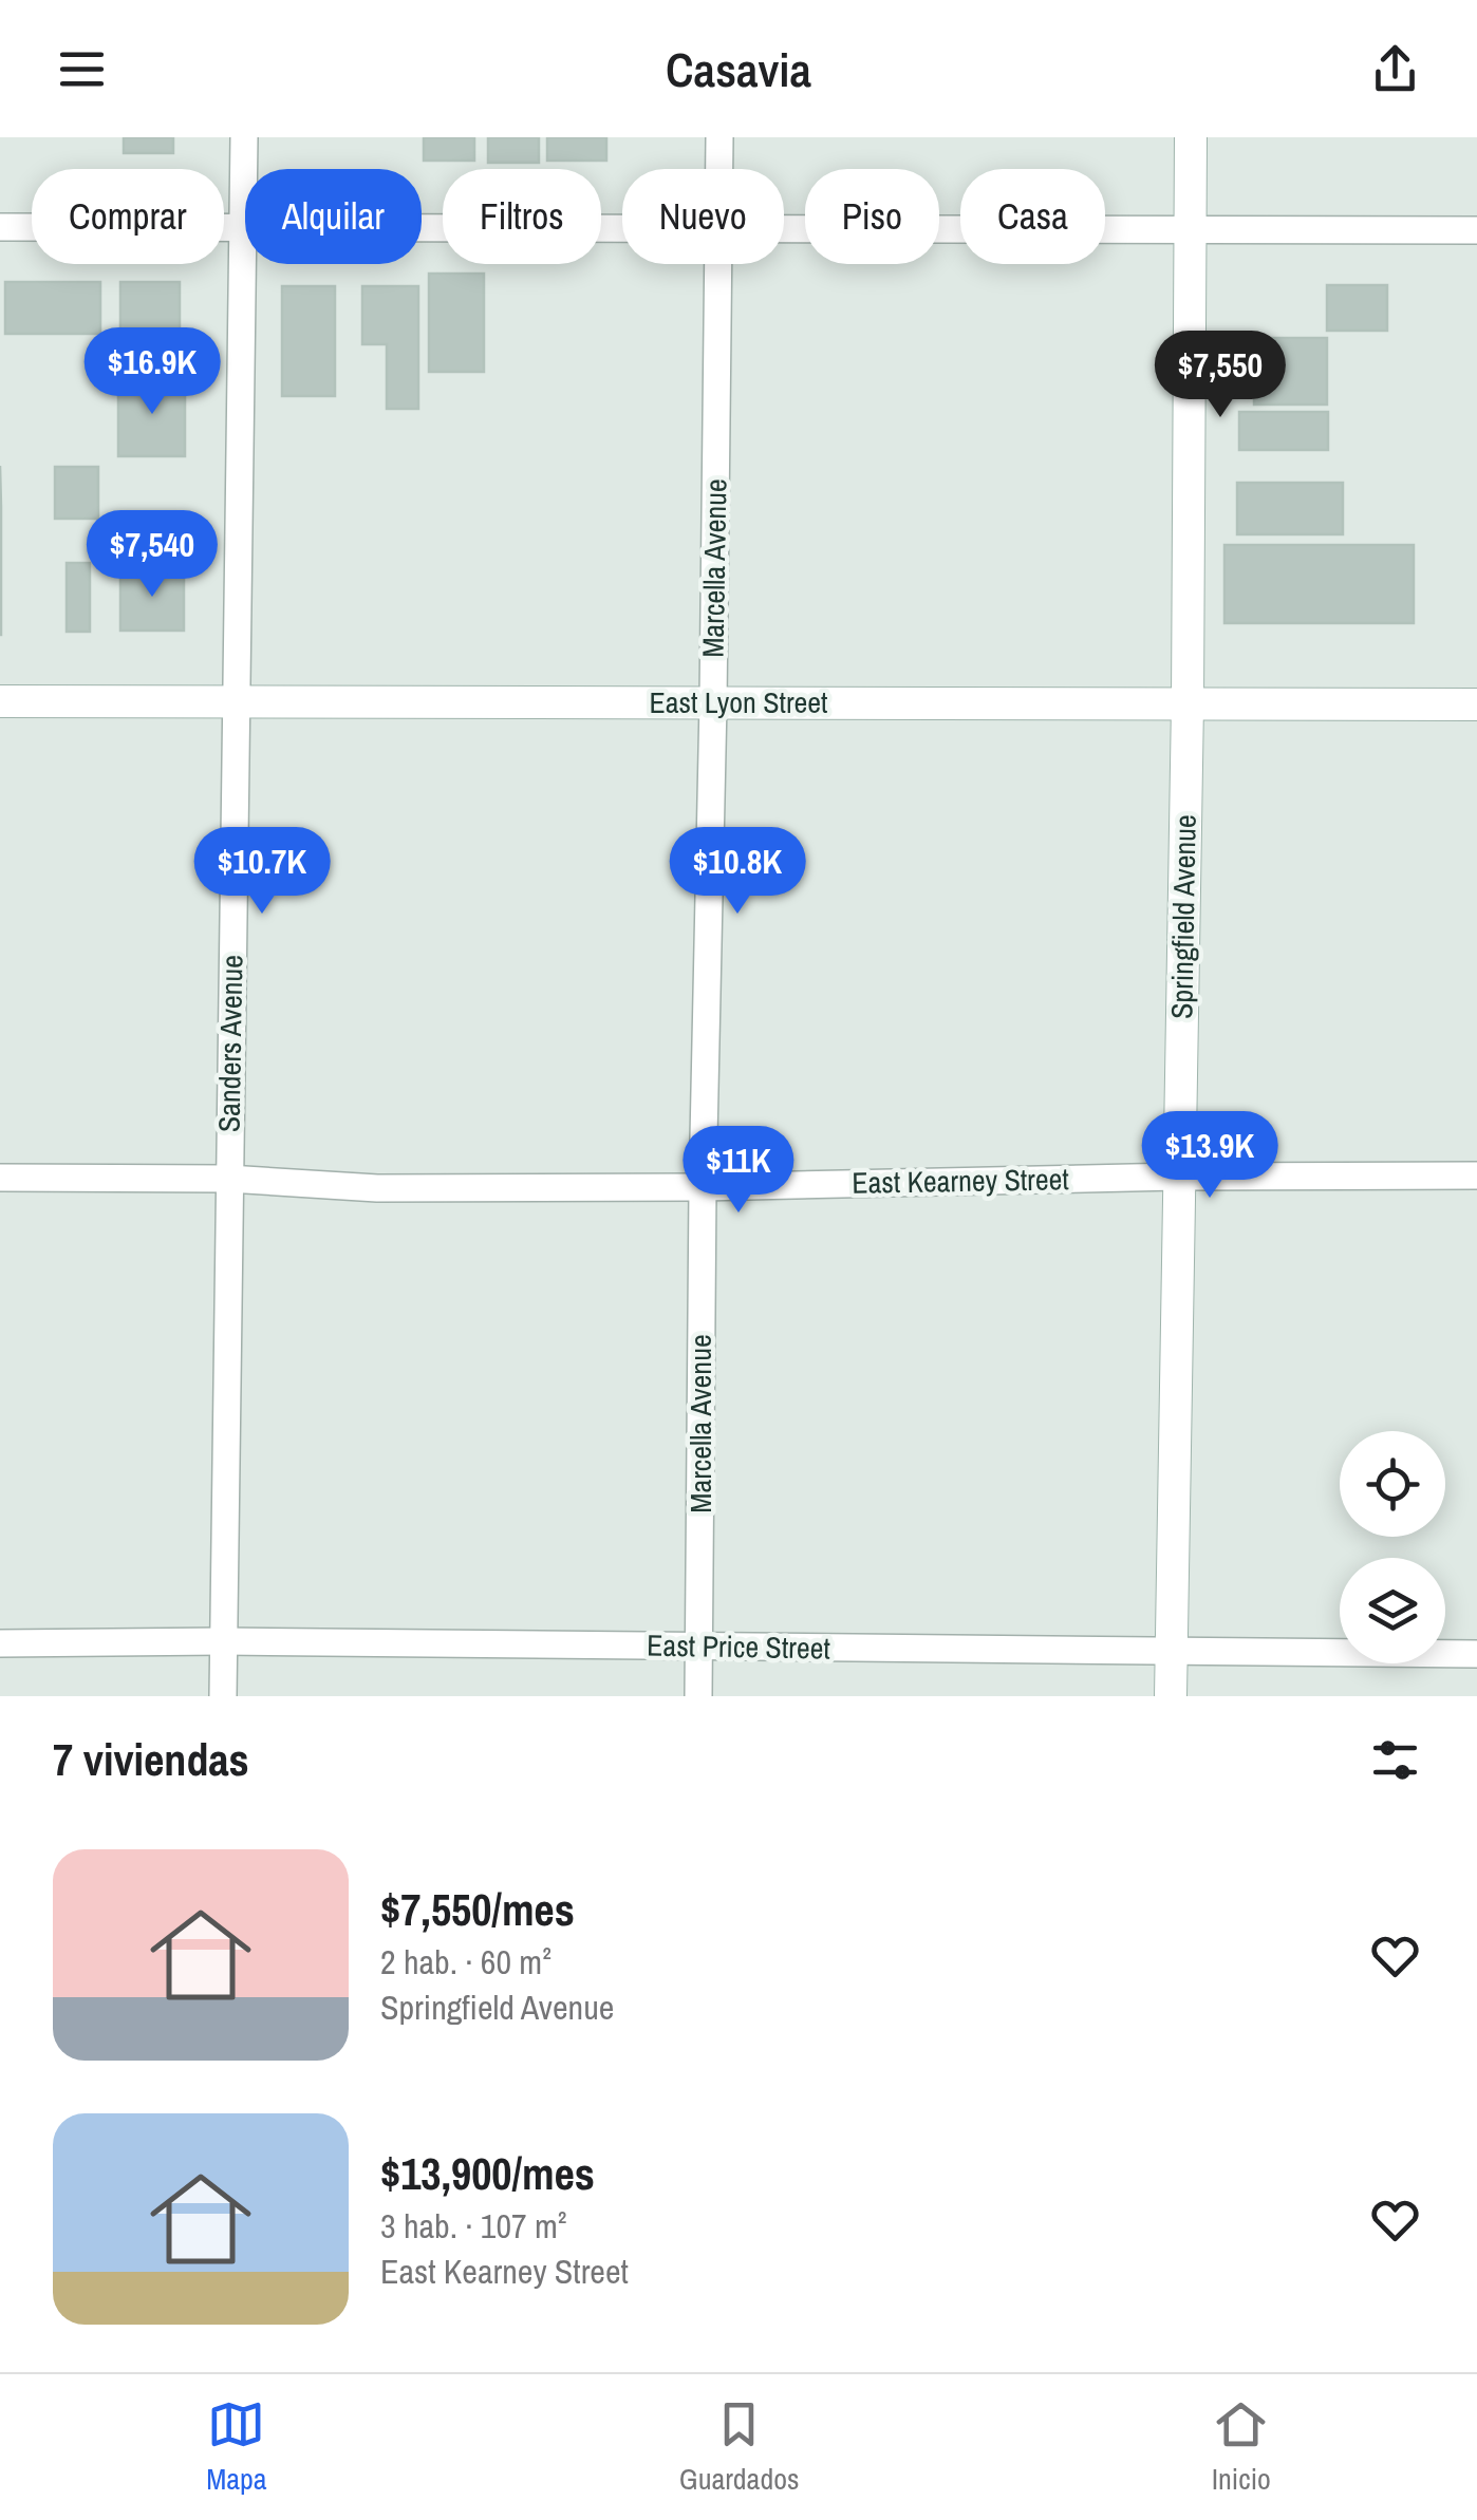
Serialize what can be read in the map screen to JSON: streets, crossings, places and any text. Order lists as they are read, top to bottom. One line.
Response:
{"streets":{"main road":["East Lyon Street","Springfield Avenue"],"street":["Marcella Avenue","Sanders Avenue","East Kearney Street","East Price Street"]},"crossings":[["Marcella Avenue","East Lyon Street"],["Marcella Avenue","East Kearney Street"],["Marcella Avenue","East Price Street"],["East Lyon Street","Springfield Avenue"],["East Lyon Street","Sanders Avenue"],["Springfield Avenue","East Kearney Street"],["Springfield Avenue","East Price Street"],["Sanders Avenue","East Kearney Street"],["Sanders Avenue","East Price Street"]],"page":{"header":"Casavia","chip":["Comprar","Alquilar","Filtros","Nuevo","Piso","Casa"],"price":["$16.9K","$7,550","$7,540","$10.7K","$10.8K","$13.9K","$11K"],"heading":"7 viviendas","list":[{"name":"$7,550/mes","note":"2 hab. · 60 m² · Springfield Avenue"},{"name":"$13,900/mes","note":"3 hab. · 107 m² · East Kearney Street"}],"tabs":["Mapa","Guardados","Inicio"]}}
